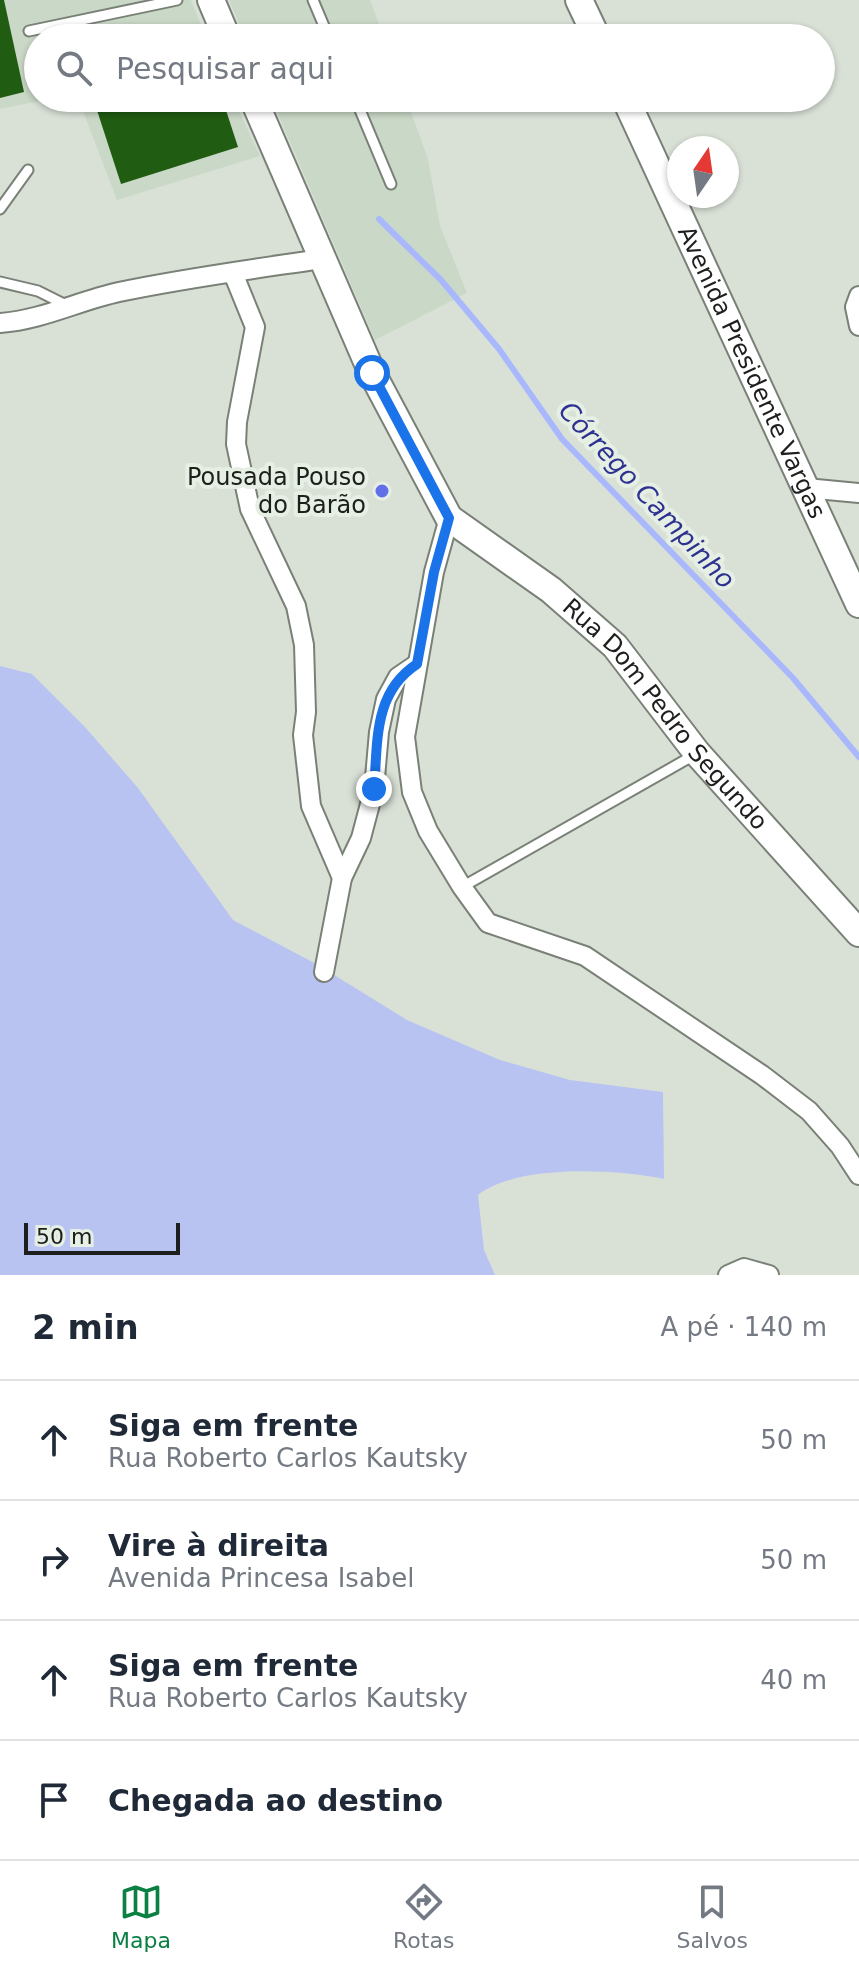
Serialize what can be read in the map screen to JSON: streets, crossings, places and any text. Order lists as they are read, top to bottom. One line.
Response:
{"streets":{"street":["Avenida Presidente Vargas","Rua Dom Pedro Segundo"]},"water":["Córrego Campinho"],"places":["Pousada Pouso do Barão"],"scale_bar":"50 m","north":"top","page":{"search":"Pesquisar aqui","scale":"50 m","heading":["2 min","A pé · 140 m"],"list":[["Siga em frente","Rua Roberto Carlos Kautsky","50 m"],["Vire à direita","Avenida Princesa Isabel","50 m"],["Siga em frente","Rua Roberto Carlos Kautsky","40 m"],"Chegada ao destino"],"nav":["Mapa","Rotas","Salvos"]}}
